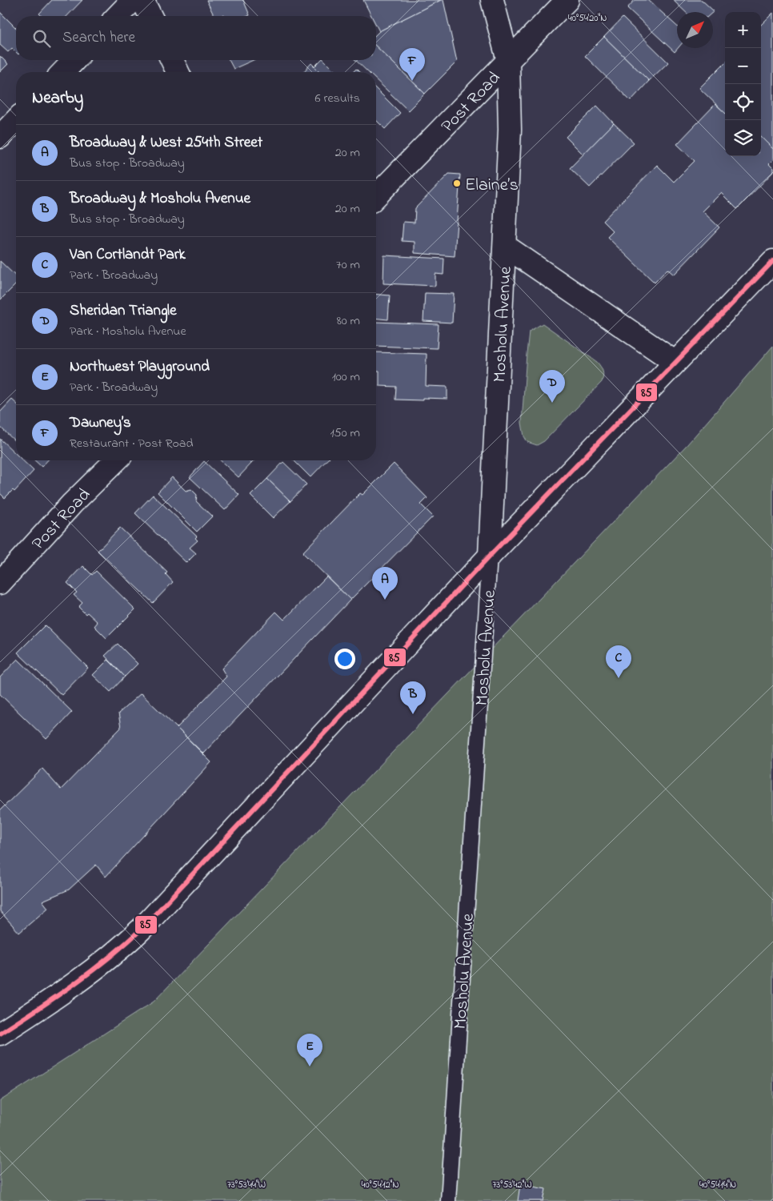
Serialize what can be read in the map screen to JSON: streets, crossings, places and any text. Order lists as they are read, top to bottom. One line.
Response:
{"streets":{"main road":["Post Road","Mosholu Avenue"]},"crossings":[["Post Road","Mosholu Avenue"]],"places":["Elaine’s"],"lines":["transit line 85"],"north":"top right","page":{"map_buttons":["+","−"],"search":"Search here","pins":["F","D","A","C","B","E"],"heading":["Nearby","6 results"],"list":[{"mark":"A","name":"Broadway & West 254th Street","note":"Bus stop · Broadway","value":"20 m"},{"mark":"B","name":"Broadway & Mosholu Avenue","note":"Bus stop · Broadway","value":"20 m"},{"mark":"C","name":"Van Cortlandt Park","note":"Park · Broadway","value":"70 m"},{"mark":"D","name":"Sheridan Triangle","note":"Park · Mosholu Avenue","value":"80 m"},{"mark":"E","name":"Northwest Playground","note":"Park · Broadway","value":"100 m"},{"mark":"F","name":"Dawney’s","note":"Restaurant · Post Road","value":"150 m"}]},"coordinates":["40°54'20\"N","40°54'12\"N","40°54'14\"N","73°53'44\"W","73°53'42\"W"]}
